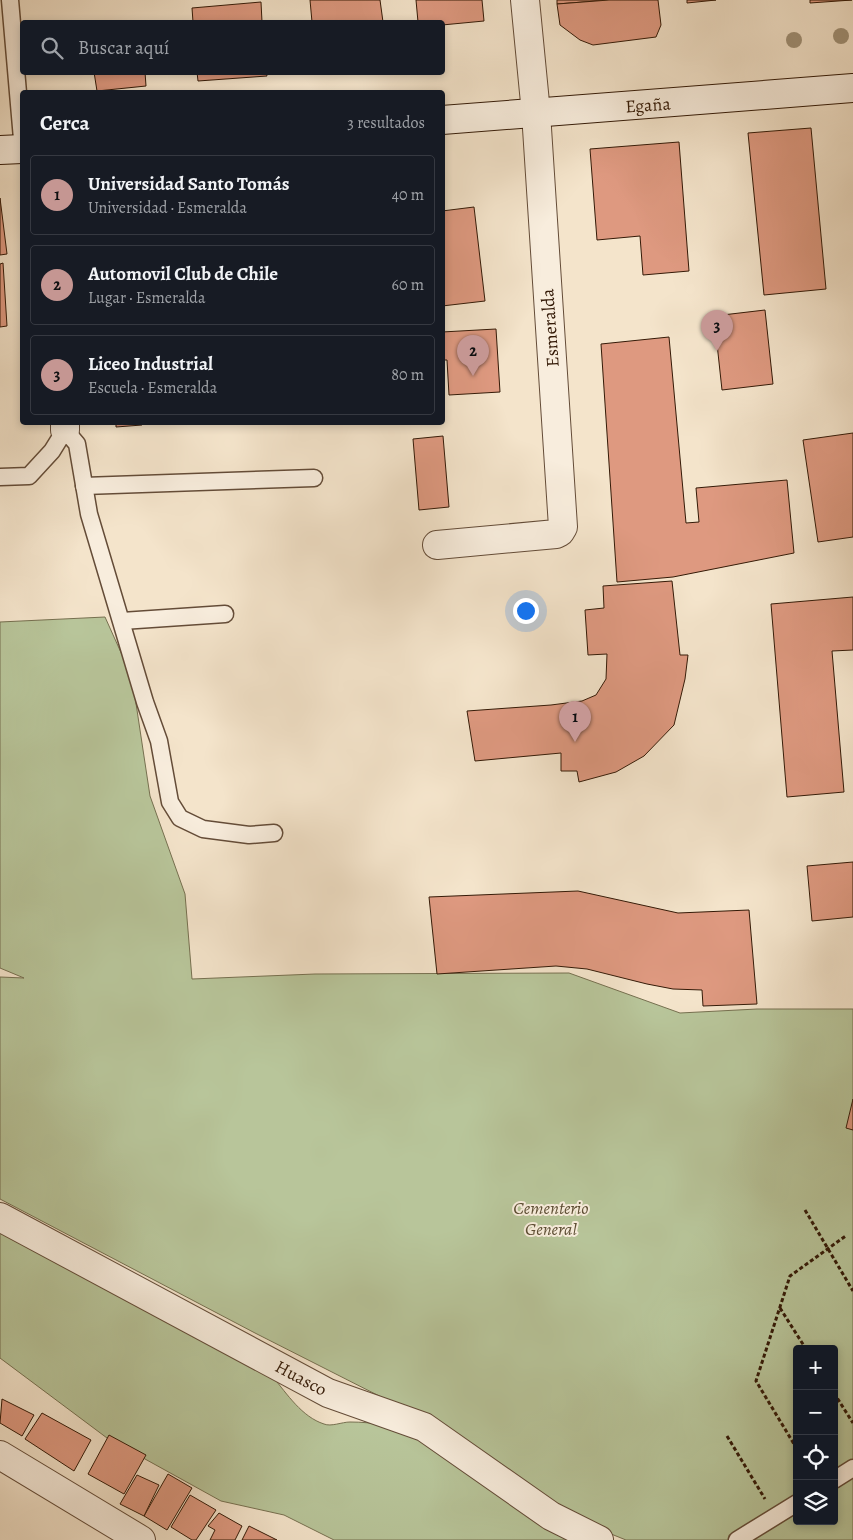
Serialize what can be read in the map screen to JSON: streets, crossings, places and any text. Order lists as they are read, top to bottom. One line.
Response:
{"streets":{"street":["Egaña","Esmeralda","Huasco"]},"crossings":[["Egaña","Esmeralda"]],"parks":["Cementerio General"],"page":{"search":"Buscar aquí","heading":["Cerca","3 resultados"],"list":[{"mark":"1","name":"Universidad Santo Tomás","note":"Universidad · Esmeralda","value":"40 m"},{"mark":"2","name":"Automovil Club de Chile","note":"Lugar · Esmeralda","value":"60 m"},{"mark":"3","name":"Liceo Industrial","note":"Escuela · Esmeralda","value":"80 m"}],"pins":["3","2","1"],"map_buttons":["+","−"]}}
